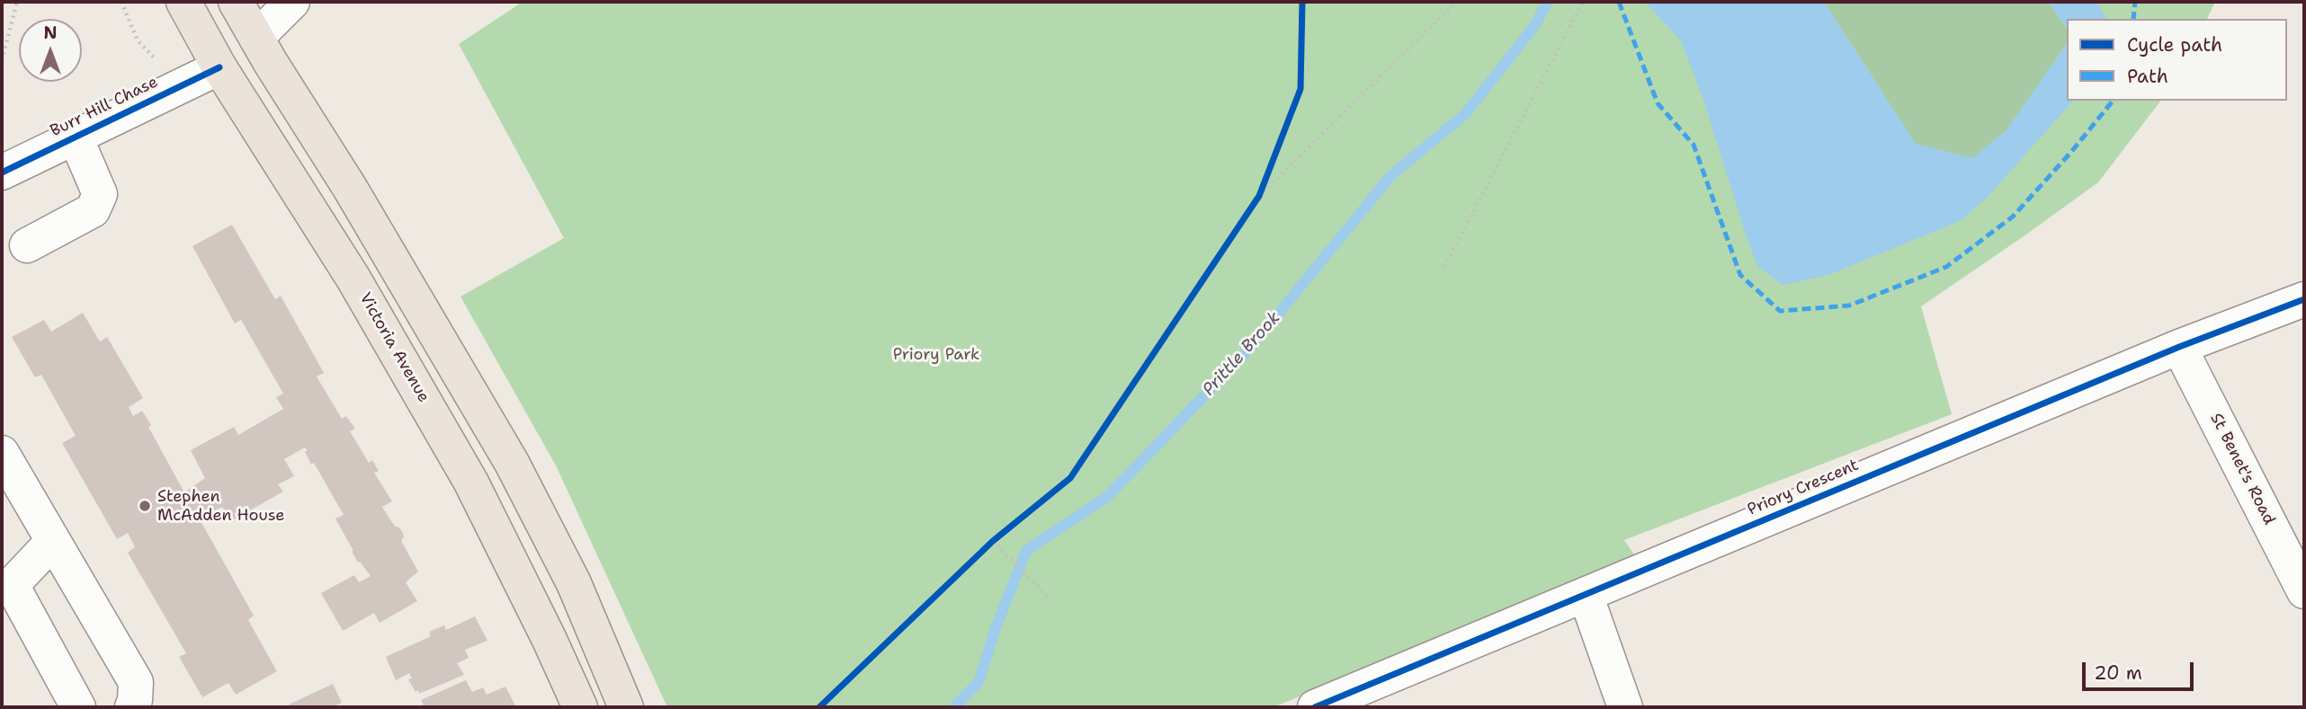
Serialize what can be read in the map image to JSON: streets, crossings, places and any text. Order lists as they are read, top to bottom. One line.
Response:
{"streets":{"highway":["Victoria Avenue"],"street":["Burr Hill Chase","St Benet's Road","Priory Crescent"]},"crossings":[["Burr Hill Chase","Victoria Avenue"],["St Benet's Road","Priory Crescent"]],"water":["Prittle Brook"],"parks":["Priory Park"],"places":["Stephen McAdden House"],"legend":["Cycle path","Path"],"scale_bar":"20 m","north":"top"}
